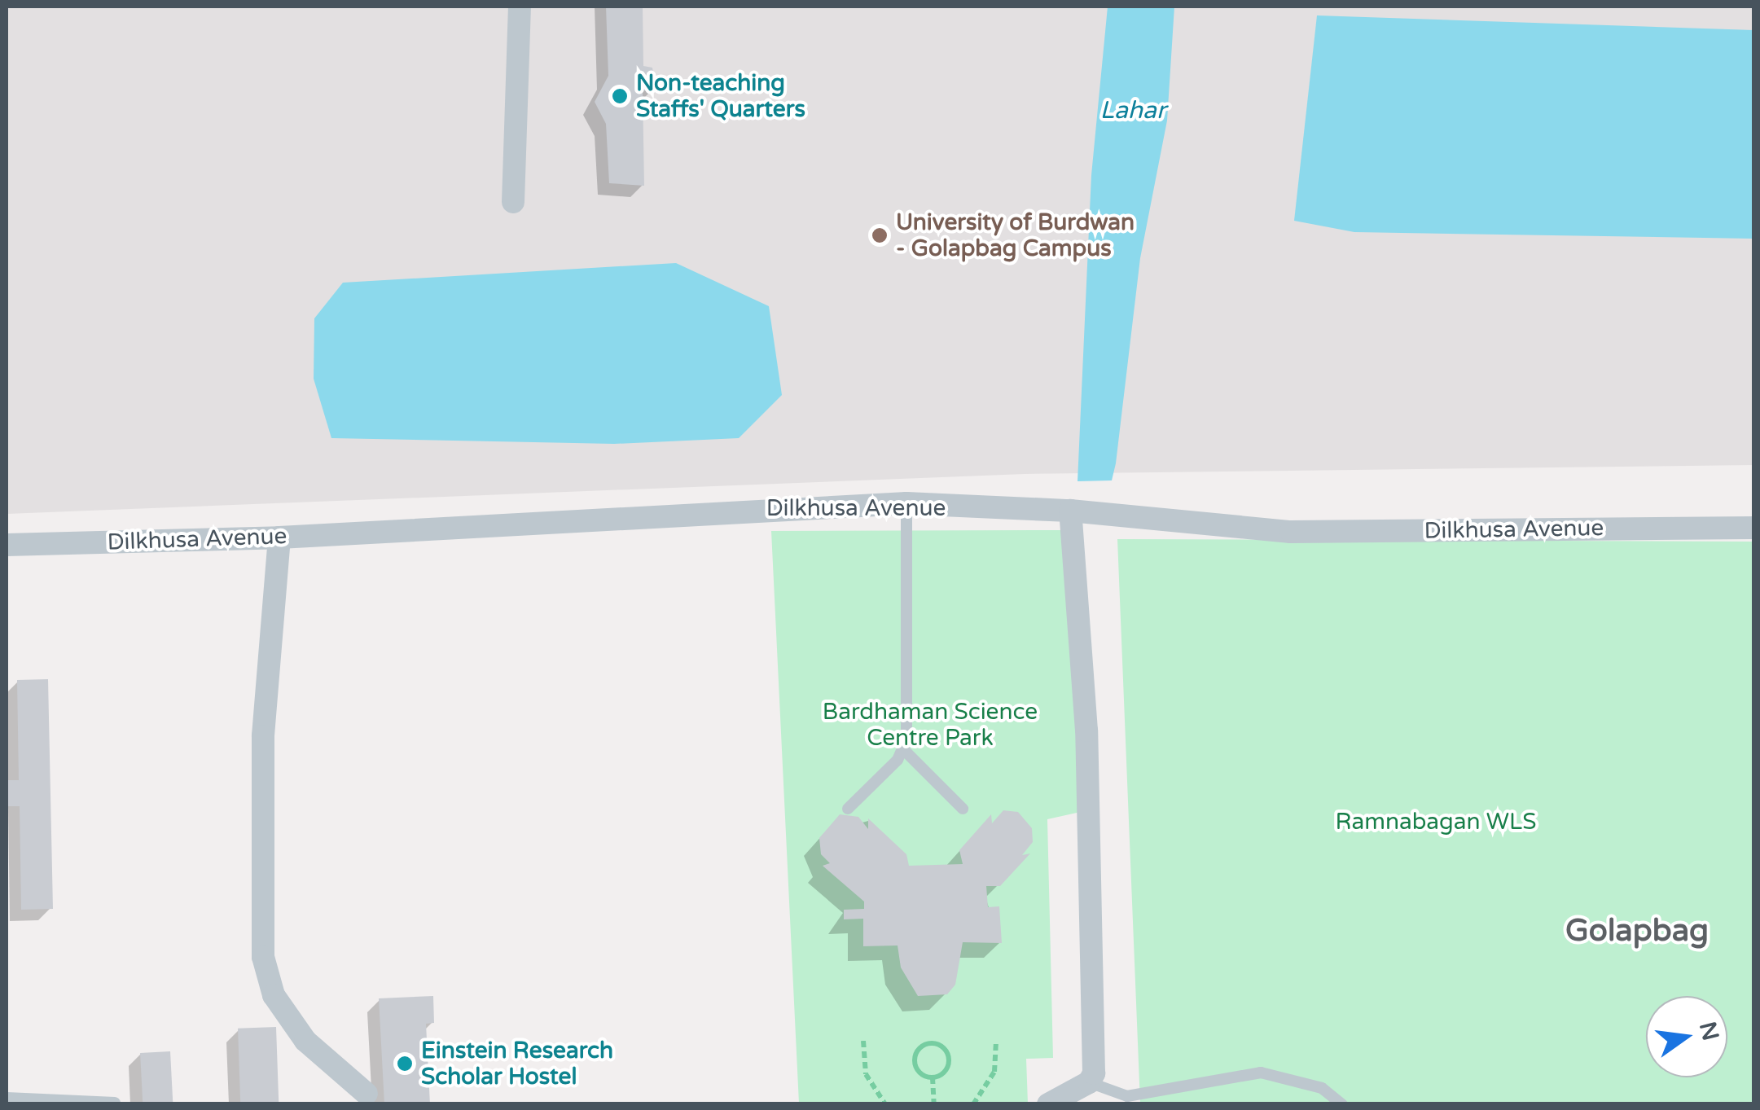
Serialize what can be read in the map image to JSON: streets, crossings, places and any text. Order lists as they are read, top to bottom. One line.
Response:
{"streets":{"street":["Dilkhusa Avenue"]},"districts":["Golapbag"],"water":["Lahar"],"parks":["Bardhaman Science Centre Park","Ramnabagan WLS"],"places":["Non-teaching Staffs' Quarters","University of Burdwan - Golapbag Campus","Einstein Research Scholar Hostel"],"north":"right"}
